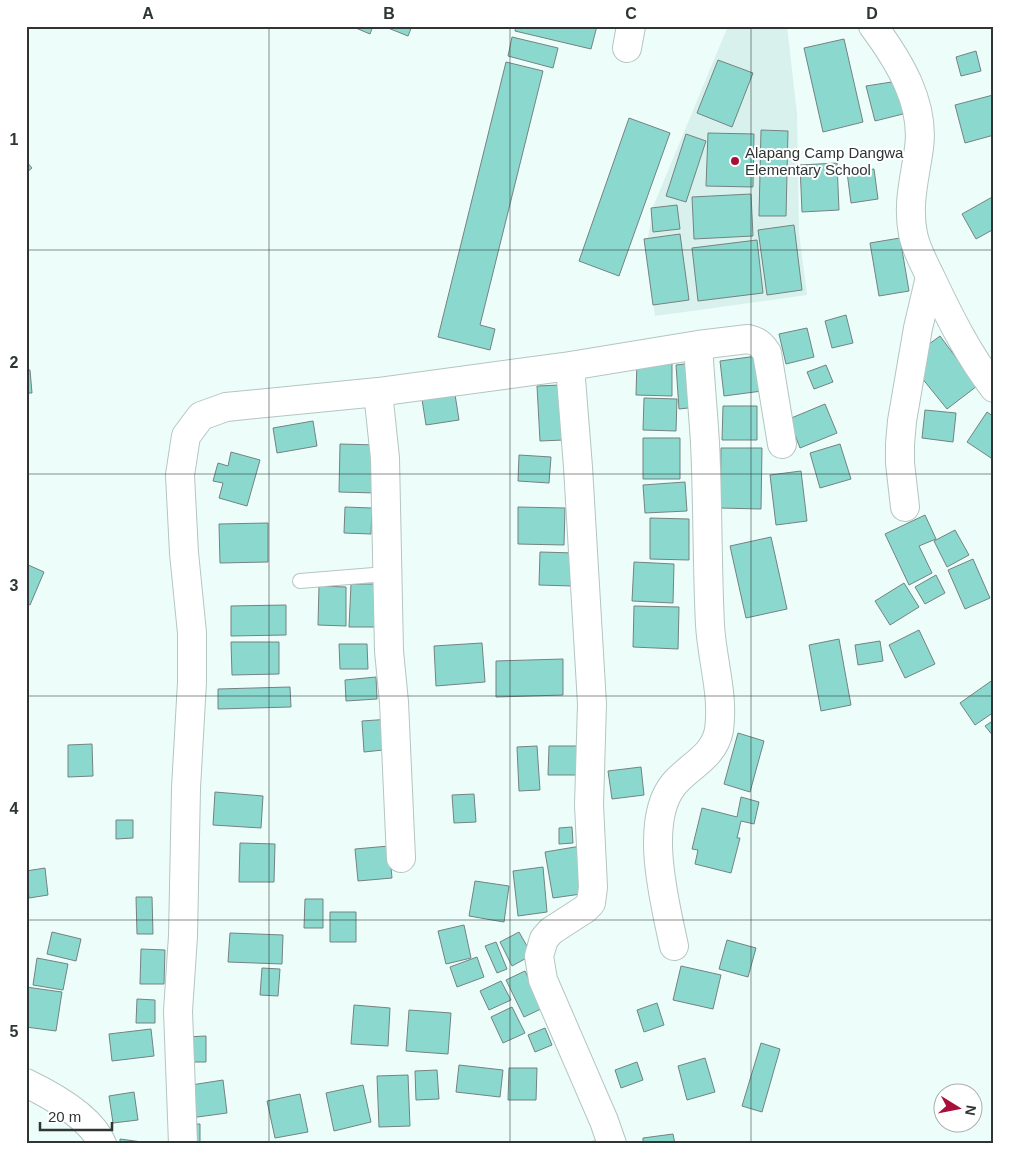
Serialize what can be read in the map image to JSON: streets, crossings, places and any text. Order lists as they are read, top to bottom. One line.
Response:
{"places":["Alapang Camp Dangwa Elementary School"],"scale_bar":"20 m","north":"right","grid":{"columns":["A","B","C","D"],"rows":["1","2","3","4","5"]}}
